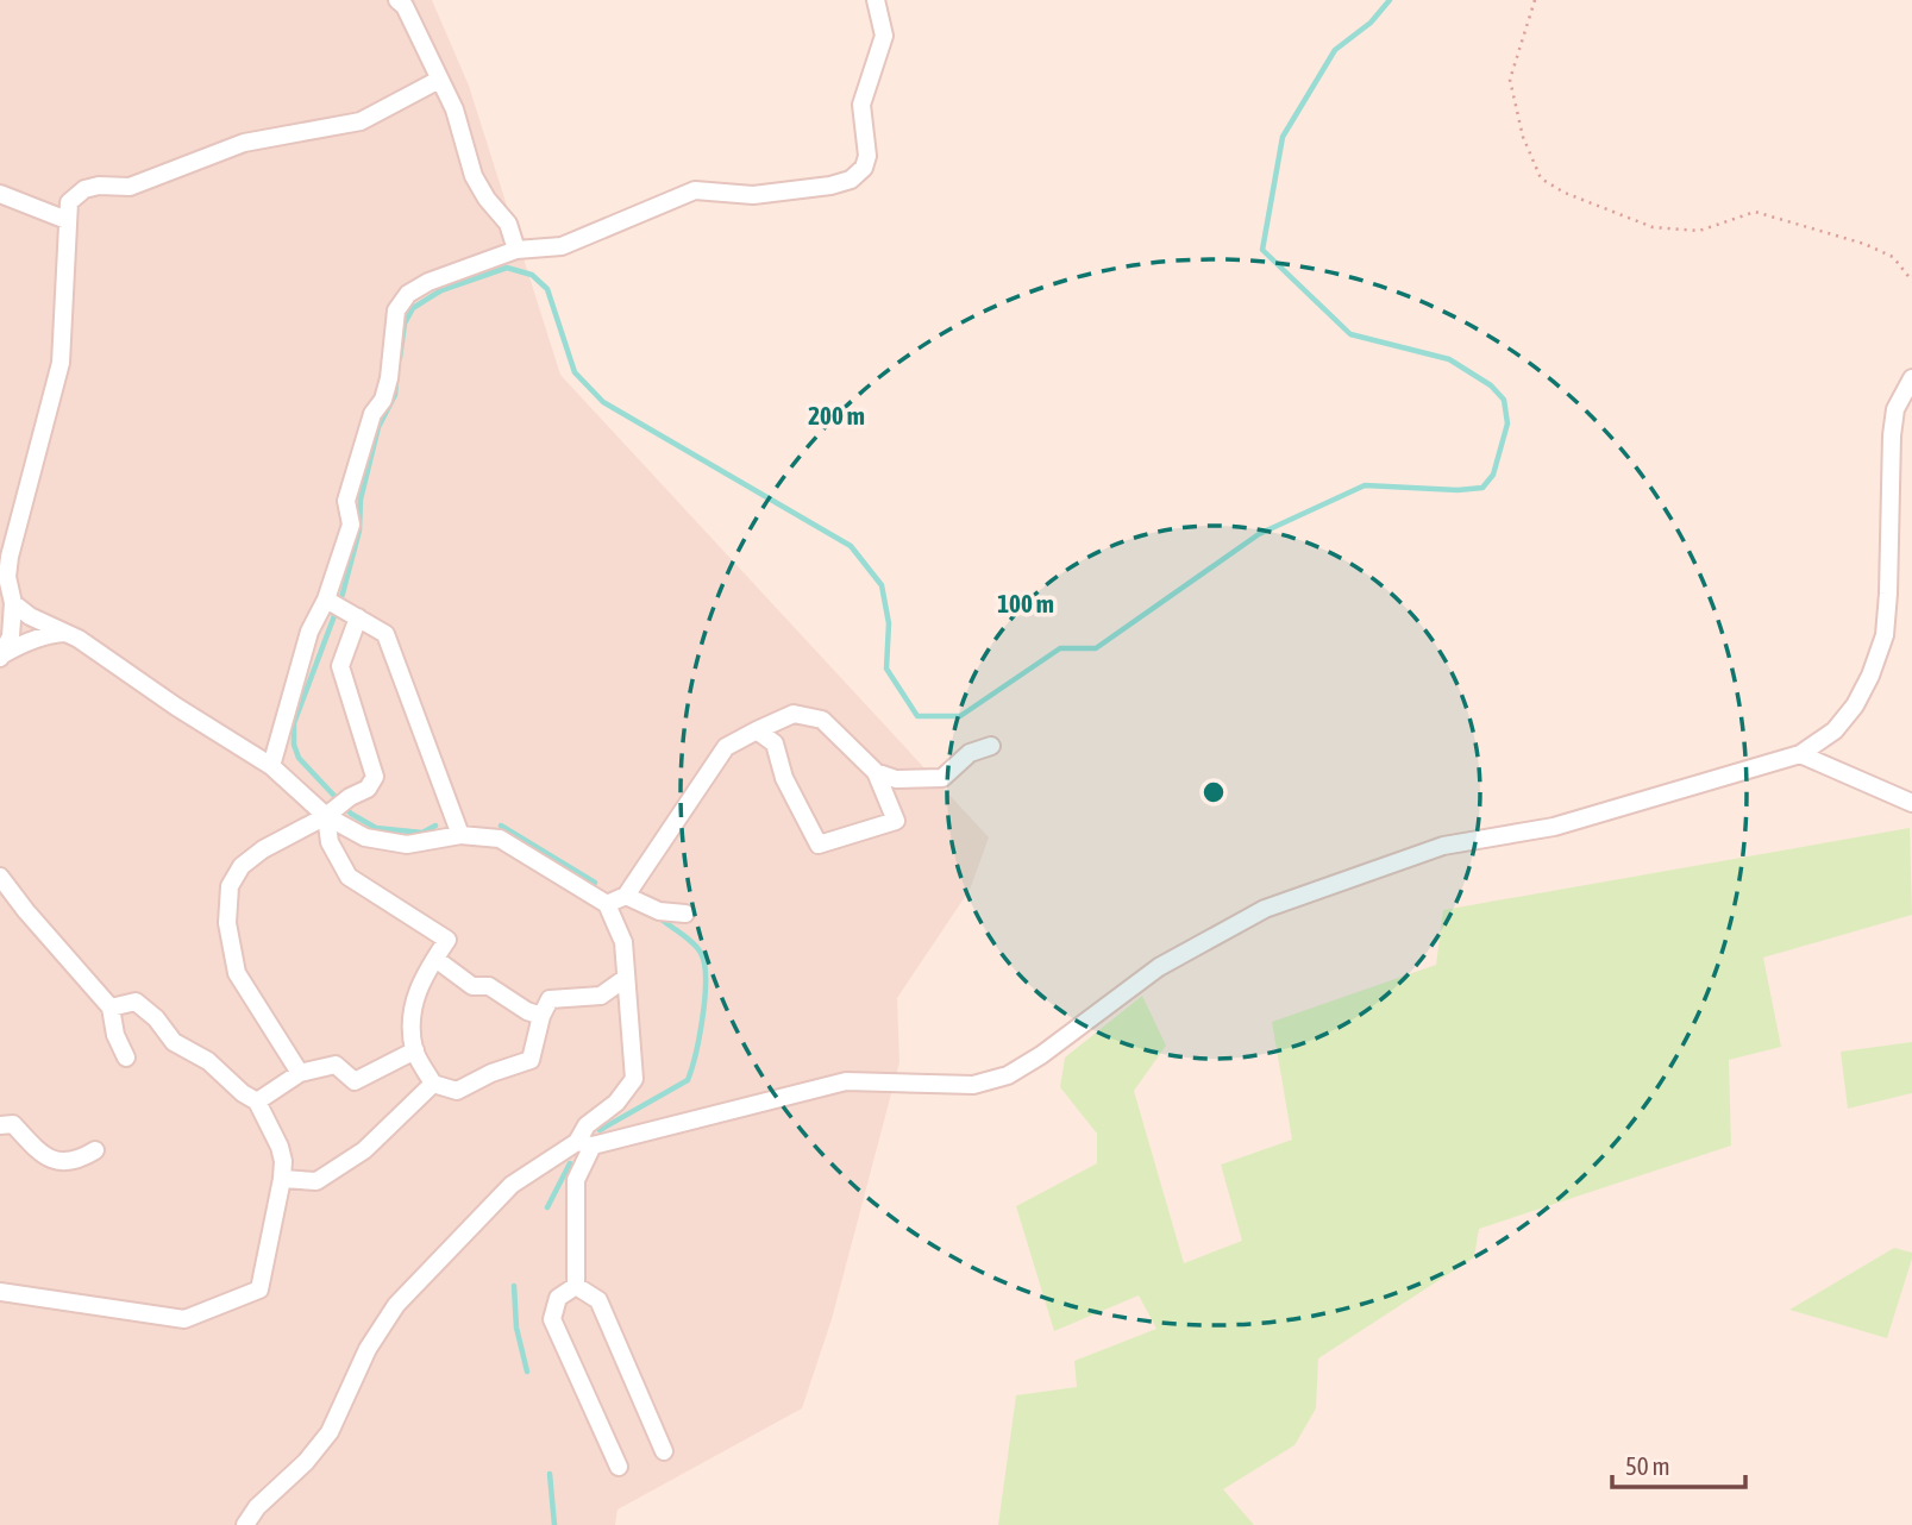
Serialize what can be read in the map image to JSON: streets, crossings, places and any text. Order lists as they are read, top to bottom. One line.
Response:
{"scale_bar":"50 m","rings":["200 m","100 m"]}
